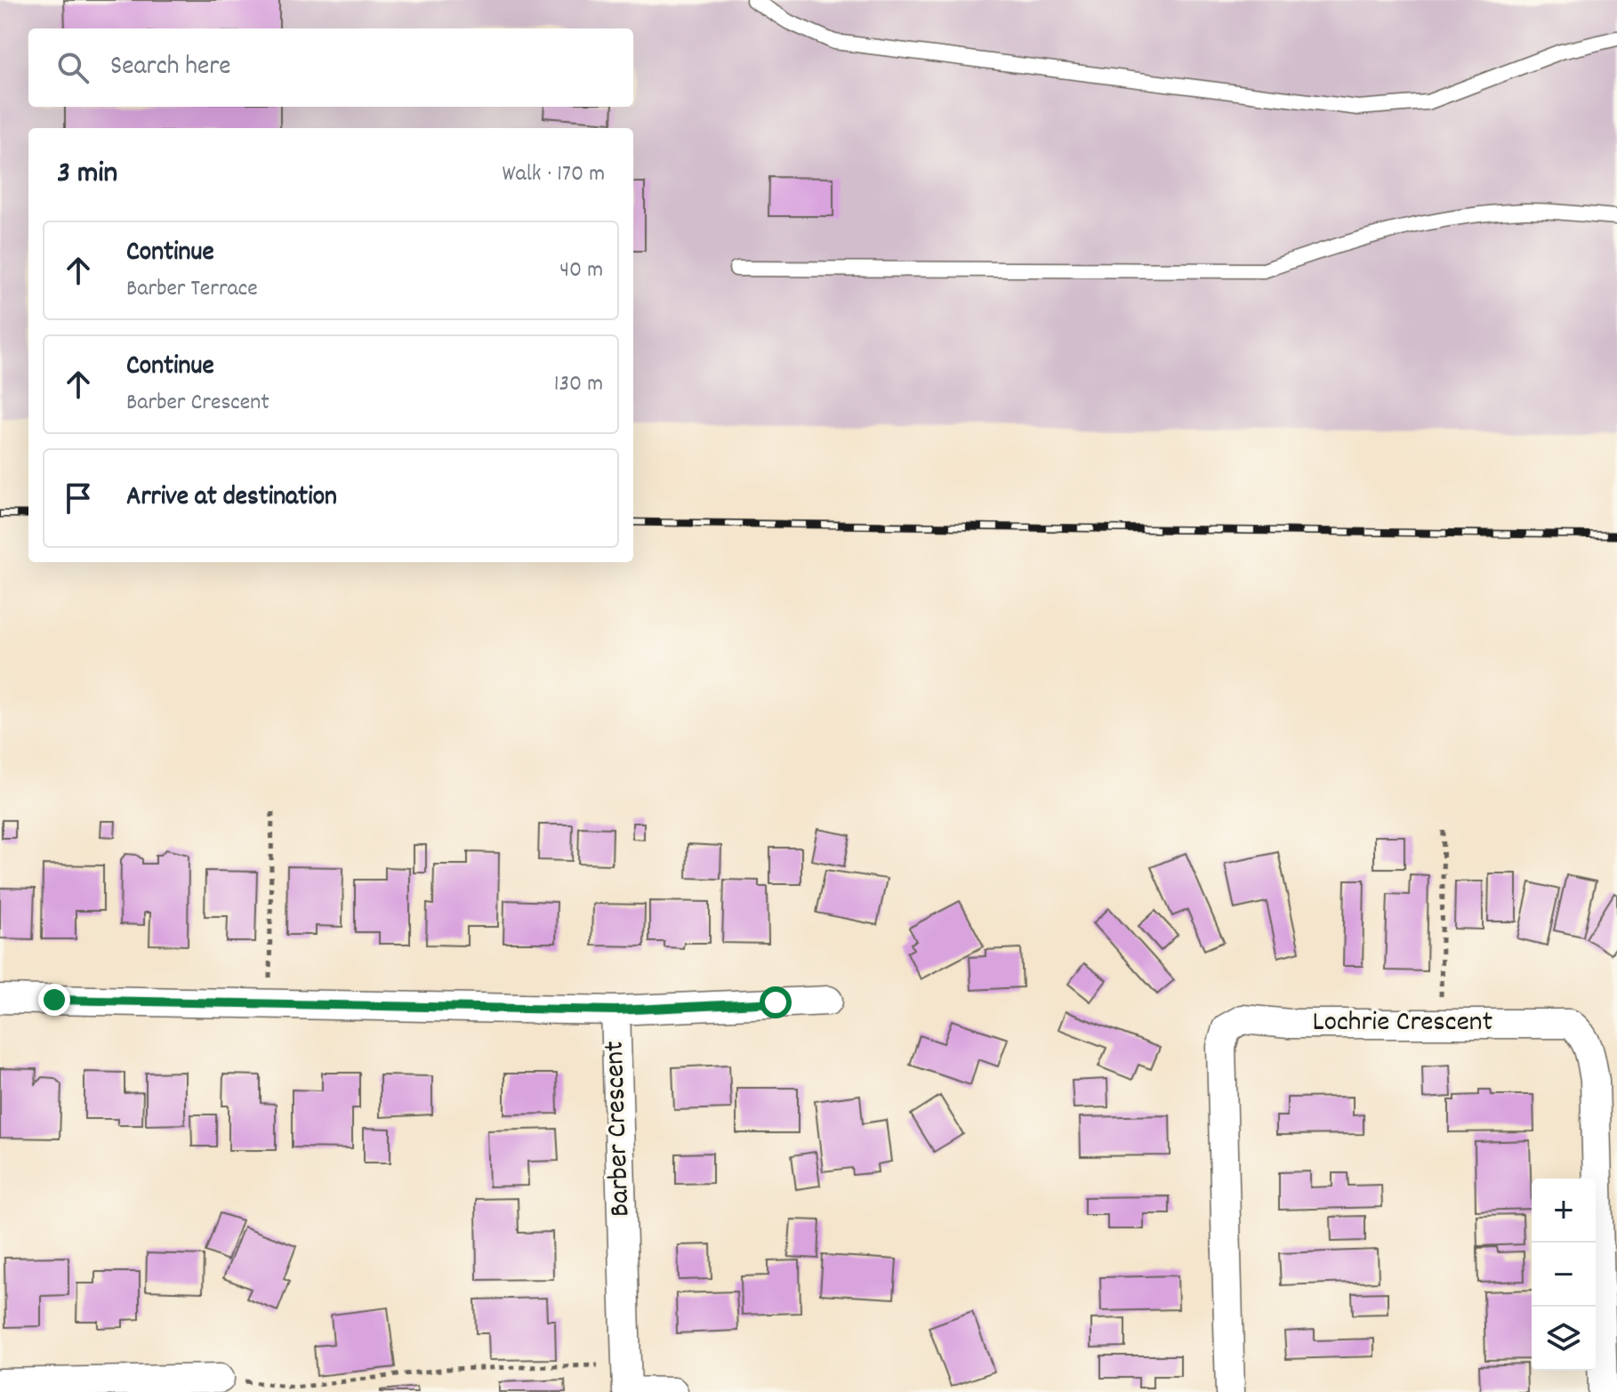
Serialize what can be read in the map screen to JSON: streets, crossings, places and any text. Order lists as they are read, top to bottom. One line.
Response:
{"streets":{"street":["Lochrie Crescent","Barber Crescent"]},"page":{"search":"Search here","heading":["3 min","Walk · 170 m"],"list":[["Continue","Barber Terrace","40 m"],["Continue","Barber Crescent","130 m"],"Arrive at destination"],"map_buttons":["+","−"]}}
